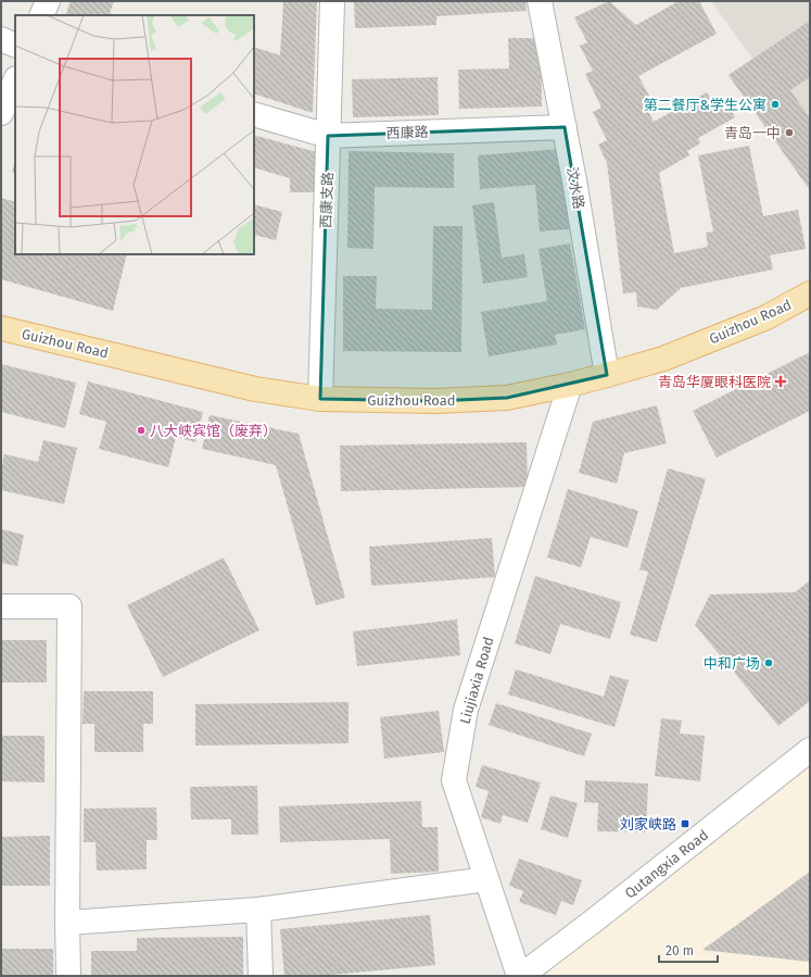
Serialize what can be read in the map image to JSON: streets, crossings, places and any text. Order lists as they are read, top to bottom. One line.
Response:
{"streets":{"main road":["Guizhou Road"],"street":["西康路","汶水路","西康支路","Liujiaxia Road","Qutangxia Road"]},"crossings":[["西康路","汶水路"],["西康路","西康支路"],["汶水路","Guizhou Road"],["西康支路","Guizhou Road"],["Guizhou Road","Liujiaxia Road"],["Liujiaxia Road","Qutangxia Road"]],"places":{"other":["第二餐厅&学生公寓","青岛一中","八大峡宾馆（废弃）","中和广场"],"health":["青岛华厦眼科医院"],"transit":["刘家峡路"]},"scale_bar":"20 m"}
